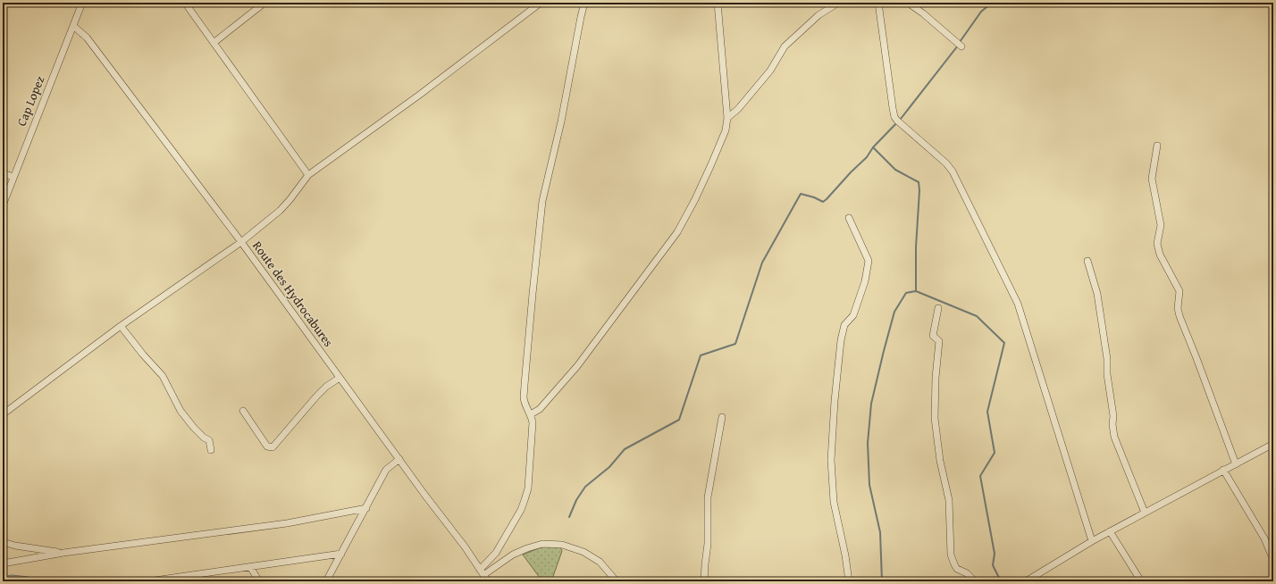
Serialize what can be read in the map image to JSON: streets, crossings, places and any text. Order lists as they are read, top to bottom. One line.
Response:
{"streets":{"street":["Cap Lopez","Route des Hydrocabures"]},"crossings":[["Cap Lopez","Route des Hydrocabures"]]}
